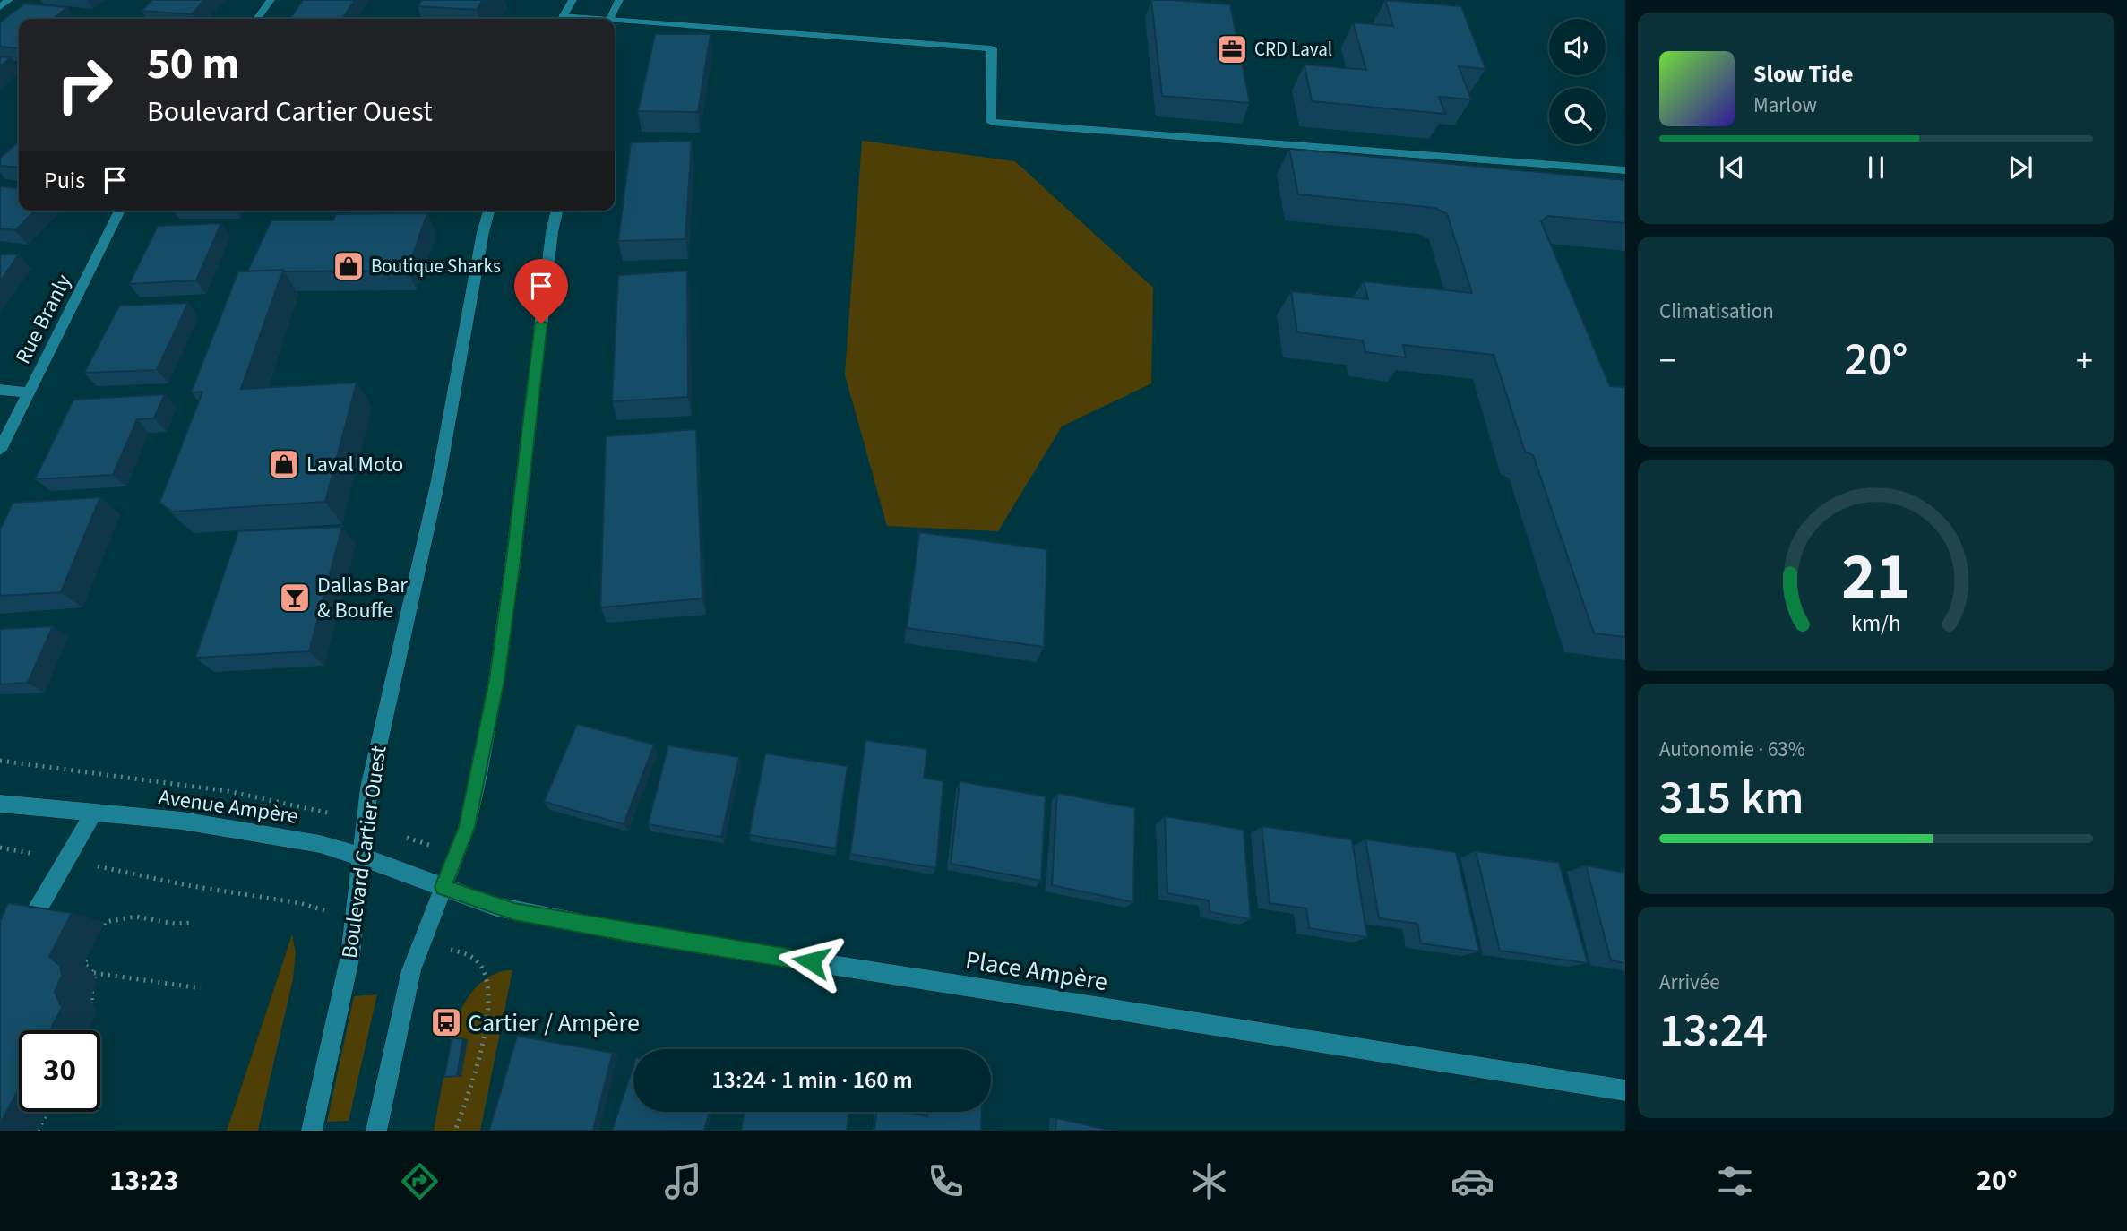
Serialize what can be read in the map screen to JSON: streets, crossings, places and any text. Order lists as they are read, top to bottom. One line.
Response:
{"streets":{"street":["Rue Branly","Avenue Ampère","Boulevard Cartier Ouest","Place Ampère"]},"crossings":[["Avenue Ampère","Boulevard Cartier Ouest"],["Avenue Ampère","Place Ampère"]],"places":{"office":["CRD Laval"],"shop":["Boutique Sharks","Laval Moto"],"bar":["Dallas Bar & Bouffe"],"bus stop":["Cartier / Ampère"]},"page":{"turn":["50 m","Boulevard Cartier Ouest"],"song":["Slow Tide","Marlow"],"then":"Puis","tile":["Climatisation",["Autonomie · 63%","315 km"],["Arrivée","13:24"]],"heat":["−","20°","+"],"limit":"30","trip":"13:24 · 1 min · 160 m","tabs":["13:23","20°"],"gauge":["21","km/h"]}}
